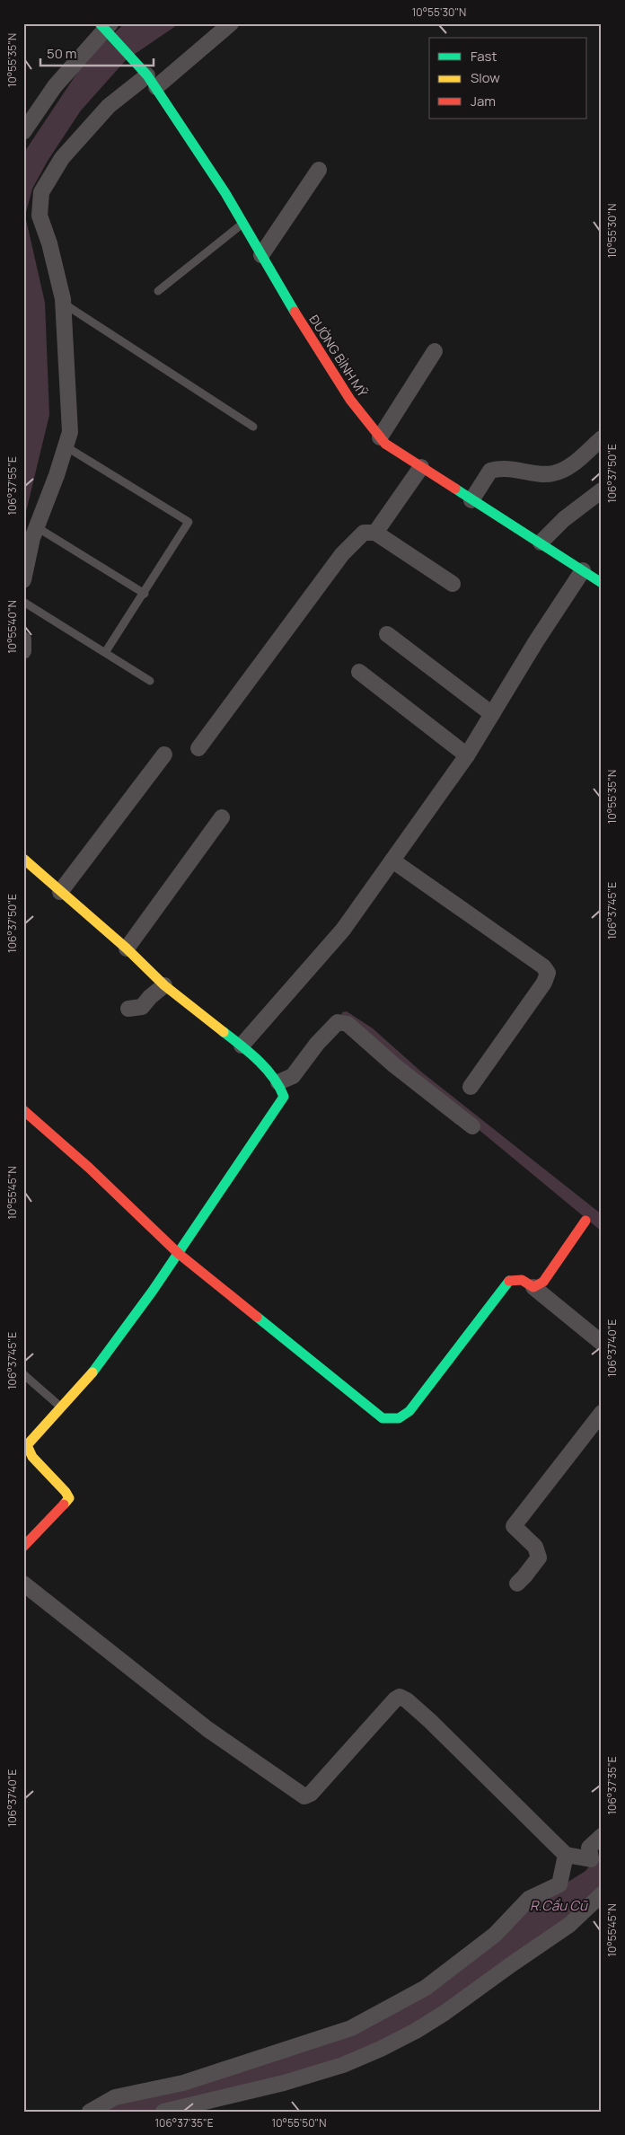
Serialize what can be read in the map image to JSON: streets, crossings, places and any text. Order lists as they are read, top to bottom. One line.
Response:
{"streets":{"street":["ĐƯỜNG BÌNH MỸ"]},"water":["R.Cầu Cũ"],"legend":["Fast","Slow","Jam"],"scale_bar":"50 m","coordinates":["10°55'30\"N","10°55'35\"N","106°37'50\"E","106°37'55\"E","10°55'40\"N","106°37'45\"E","10°55'45\"N","106°37'40\"E","106°37'35\"E","10°55'50\"N"]}
